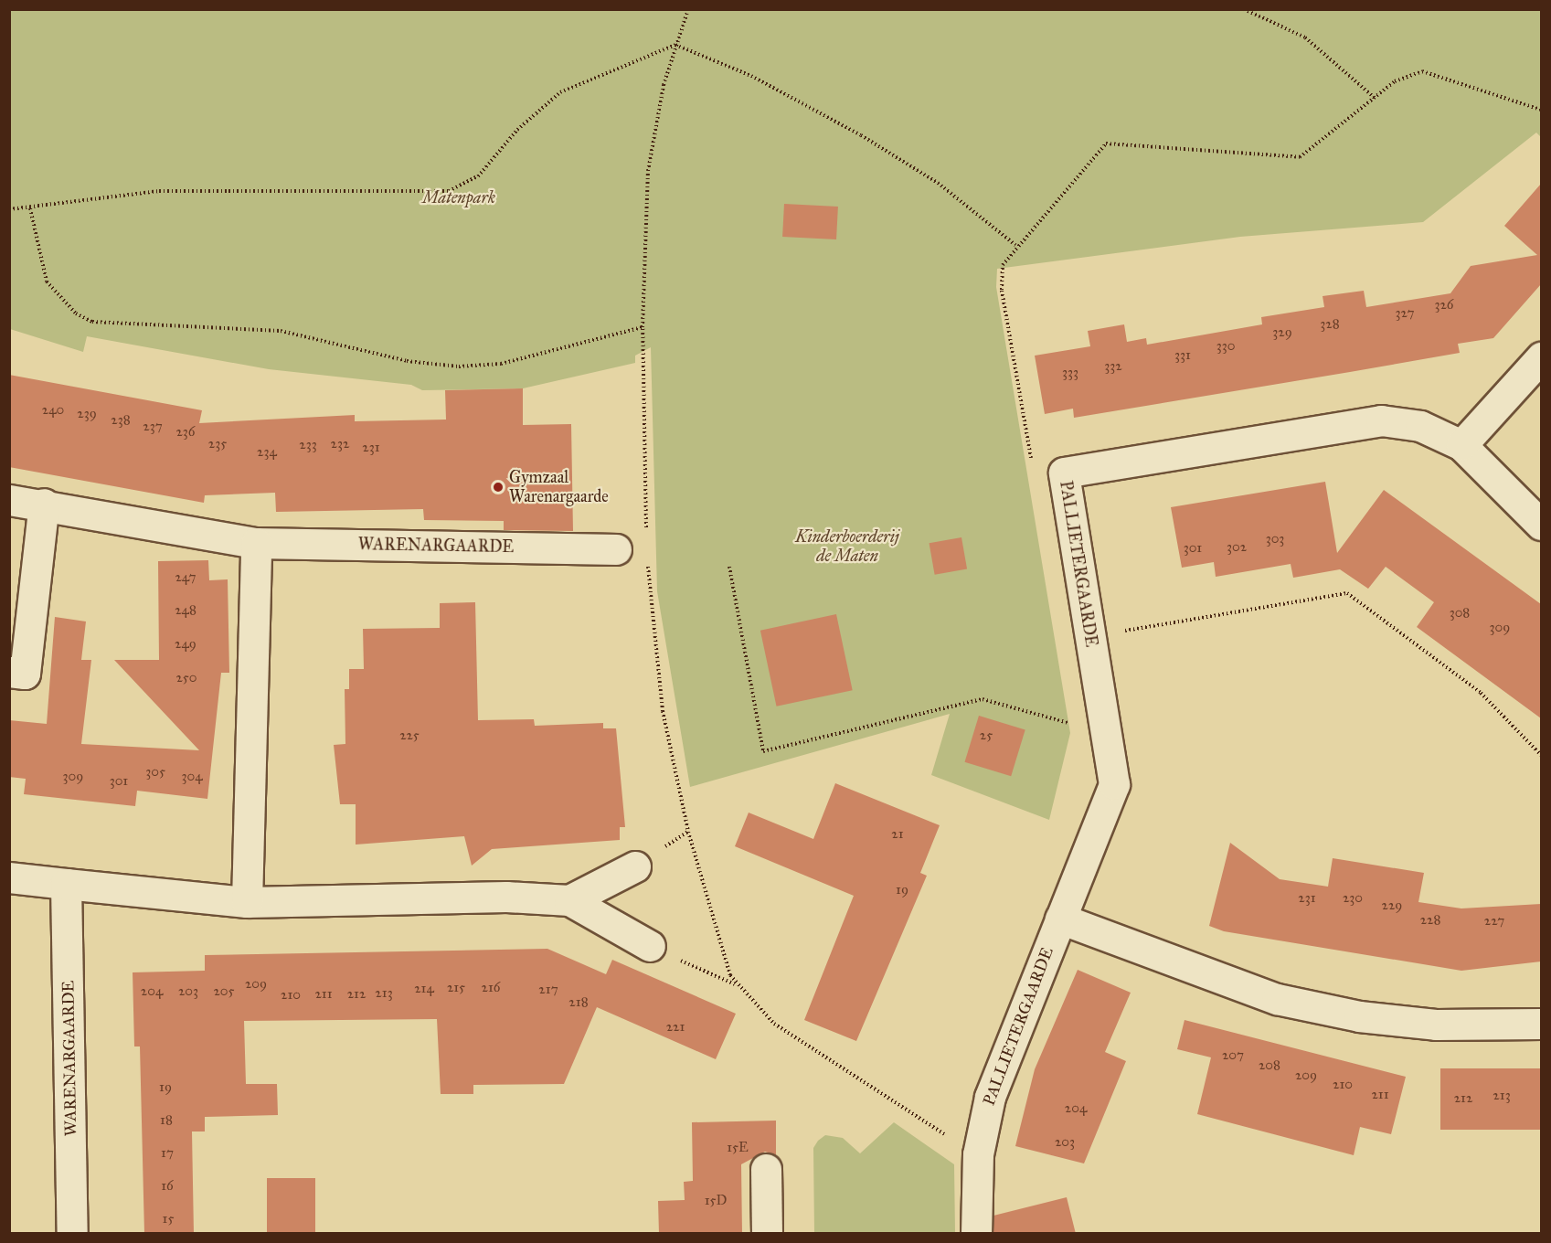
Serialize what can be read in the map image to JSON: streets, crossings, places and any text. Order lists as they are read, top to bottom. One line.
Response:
{"streets":{"street":["WARENARGAARDE","PALLIETERGAARDE"]},"parks":["Matenpark","Kinderboerderij de Maten"],"places":["Gymzaal Warenargaarde"],"house_numbers":["326","327","328","329","330","331","332","333","240","239","238","237","236","235","232","233","231","234","303","302","301","247","248","308","309","249","250","225","25","305","309","304","301","21","19","231","230","229","228","227","209","215","216","214","217","204","203","205","213","211","212","210","218","221","207","208","209","210","19","211","213","212","204","18","203","15E","17","16","15D","15"]}
